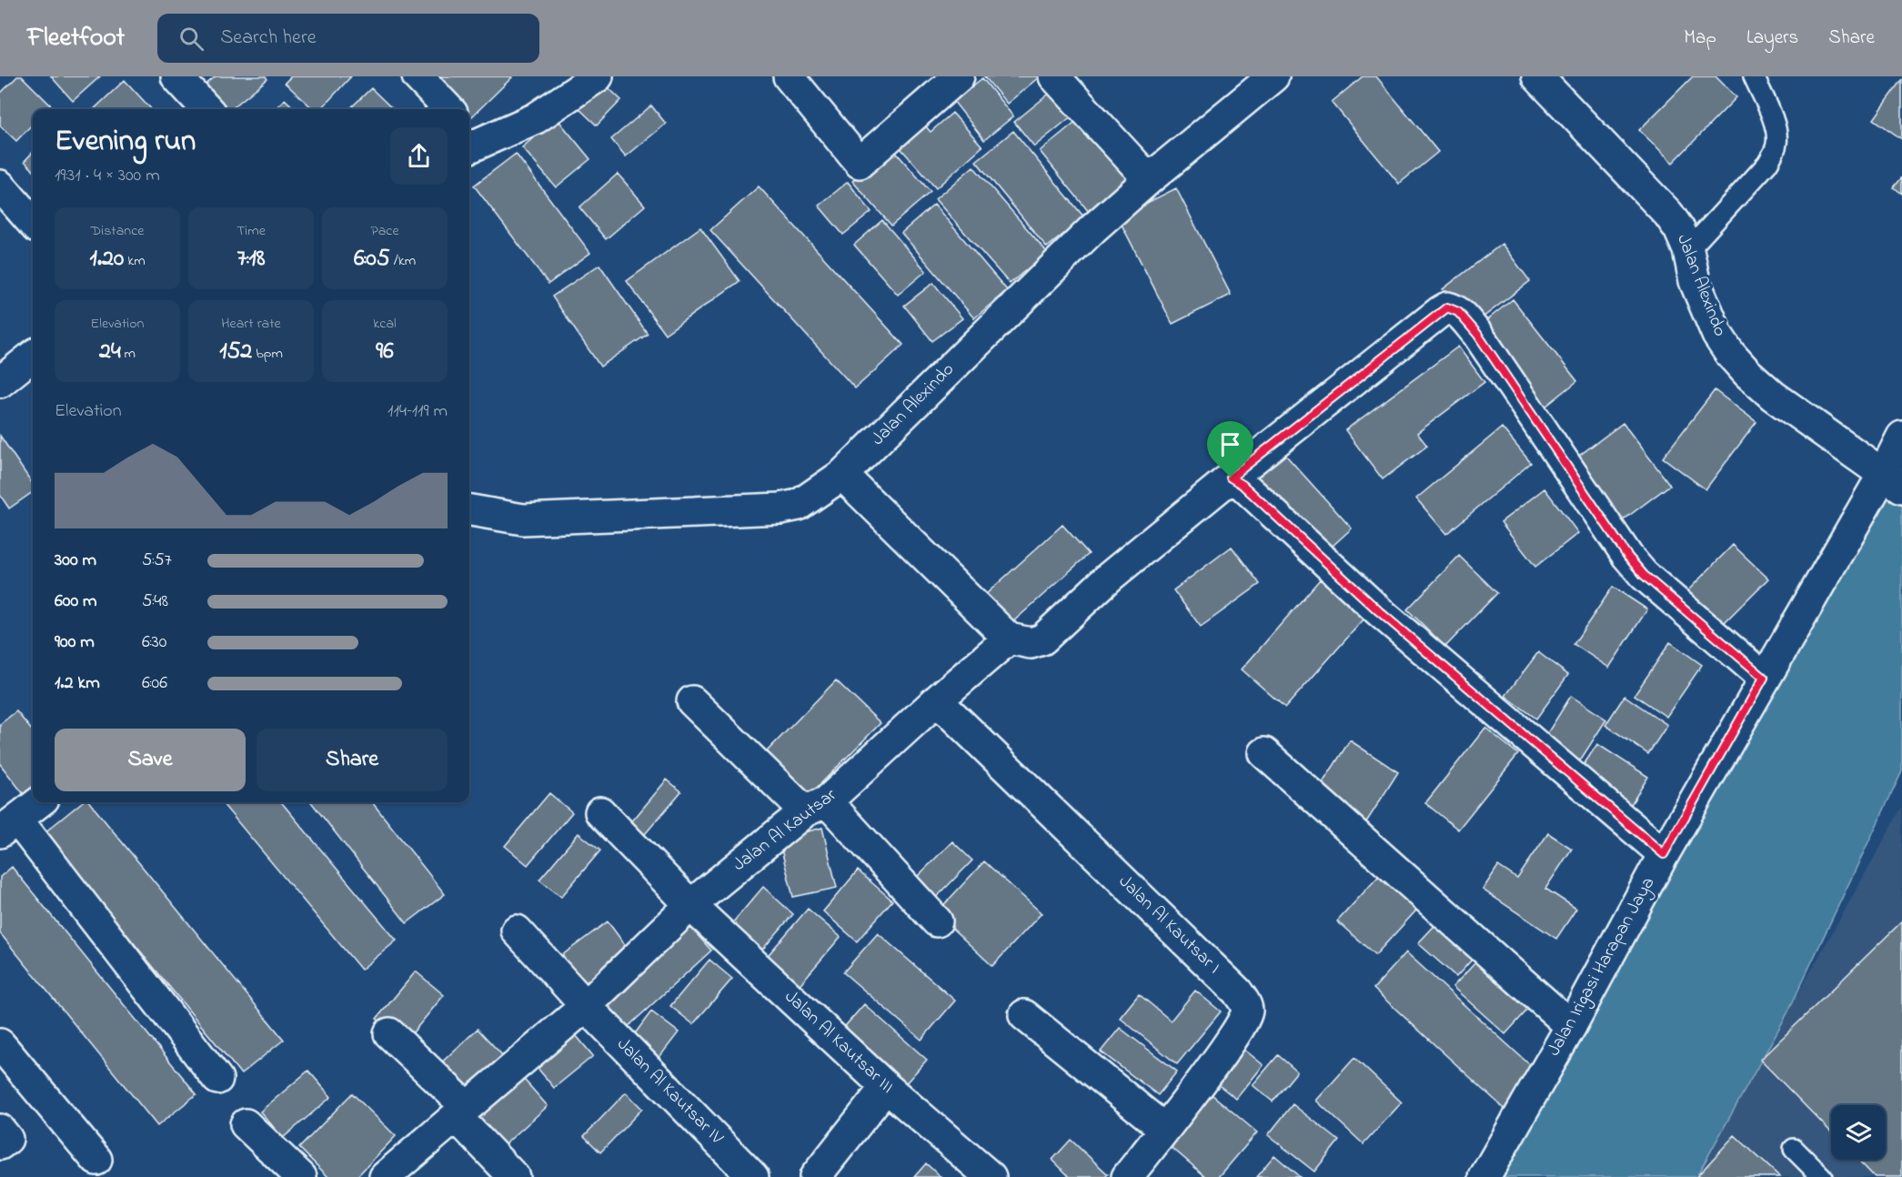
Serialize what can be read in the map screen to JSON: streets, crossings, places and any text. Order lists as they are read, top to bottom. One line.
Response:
{"streets":{"street":["Jalan Alexindo","Jalan Al Kautsar","Jalan Al Kautsar I","Jalan Irigasi Harapan Jaya","Jalan Al Kautsar III","Jalan Al Kautsar IV"]},"crossings":[["Jalan Alexindo","Jalan Irigasi Harapan Jaya"],["Jalan Al Kautsar","Jalan Al Kautsar I"],["Jalan Al Kautsar","Jalan Al Kautsar III"],["Jalan Al Kautsar","Jalan Al Kautsar IV"]],"page":{"header":"Fleetfoot","search":"Search here","nav":["Map","Layers","Share"],"heading":["Evening run","19:31 · 4 × 300 m"],"stats":[["Distance","1.20 km"],["Time","7:18"],["Pace","6:05 /km"],["Elevation","24 m"],["Heart rate","152 bpm"],["kcal","96"]],"chart":["Elevation","114–119 m"],"list":[{"name":"300 m","note":"5:57"},{"name":"600 m","note":"5:48"},{"name":"900 m","note":"6:30"},{"name":"1.2 km","note":"6:06"}],"buttons":["Save","Share"]}}
